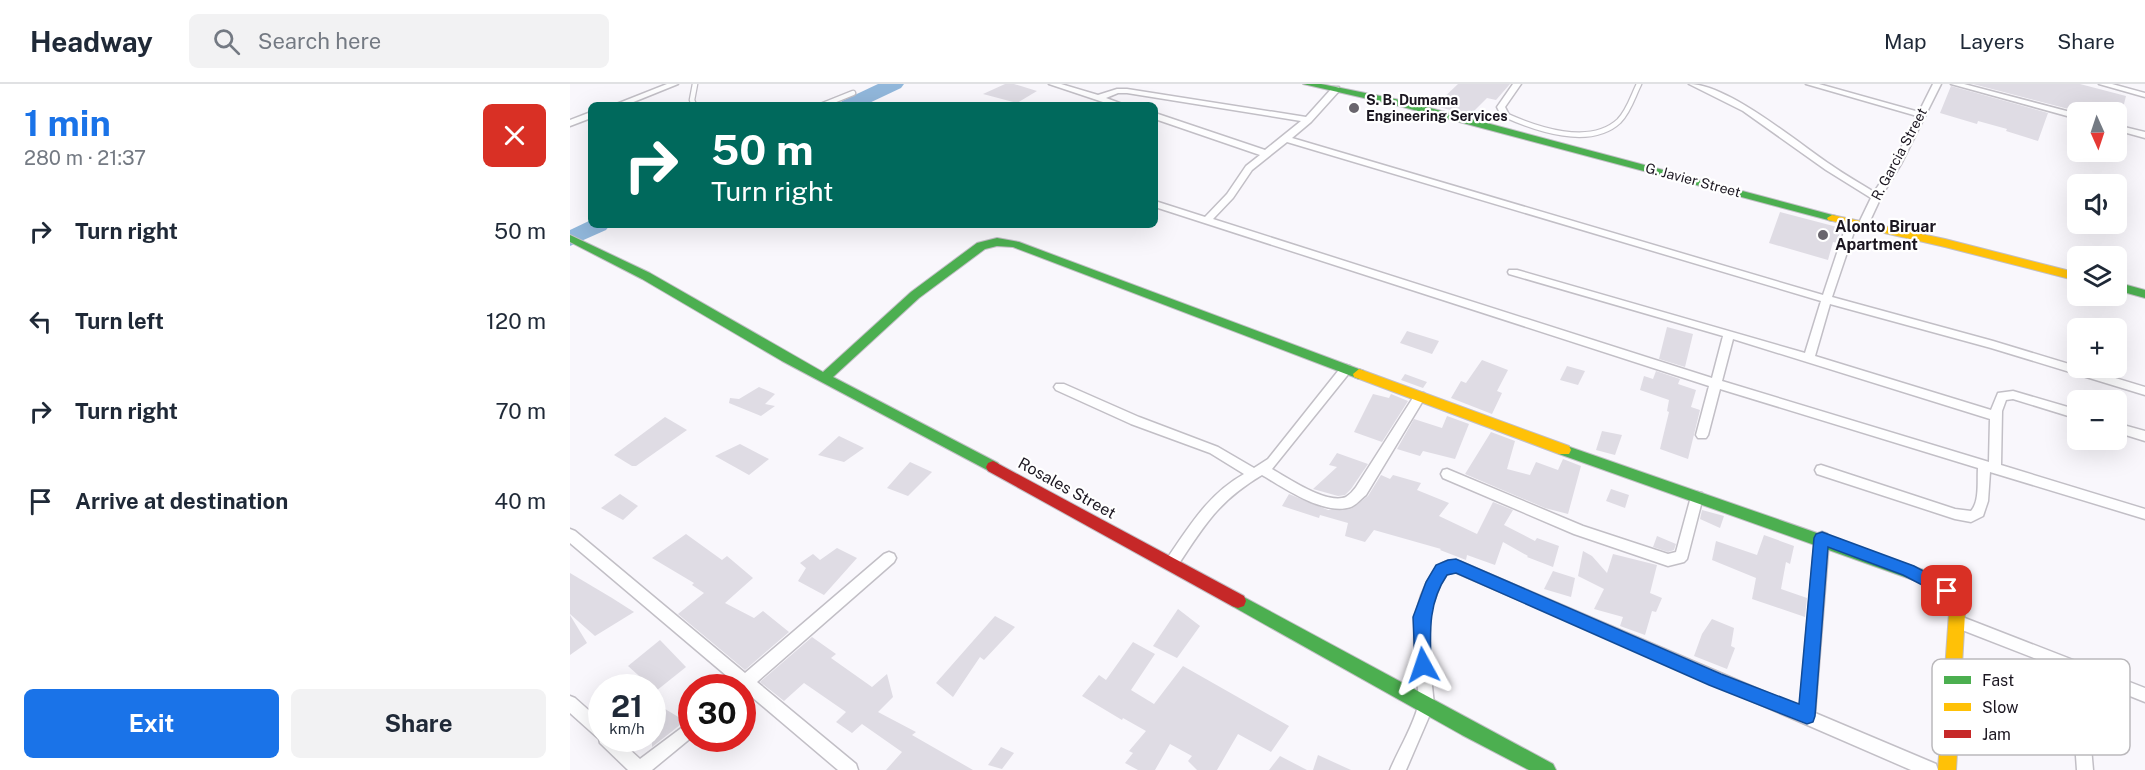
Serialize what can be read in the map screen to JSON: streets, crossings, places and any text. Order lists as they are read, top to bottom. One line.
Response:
{"streets":{"street":["R. Garcia Street","G. Javier Street","Rosales Street"]},"crossings":[["R. Garcia Street","G. Javier Street"]],"places":["S. B. Dumama Engineering Services","Alonto Biruar Apartment"],"legend":["Fast","Slow","Jam"],"north":"bottom","page":{"header":"Headway","search":"Search here","nav":["Map","Layers","Share"],"heading":["1 min","280 m · 21:37"],"map_buttons":["+","−"],"turn":["50 m","Turn right"],"list":[{"name":"Turn right","value":"50 m"},{"name":"Turn left","value":"120 m"},{"name":"Turn right","value":"70 m"},{"name":"Arrive at destination","value":"40 m"}],"speed":"21 km/h","limit":"30","buttons":["Exit","Share"]}}
